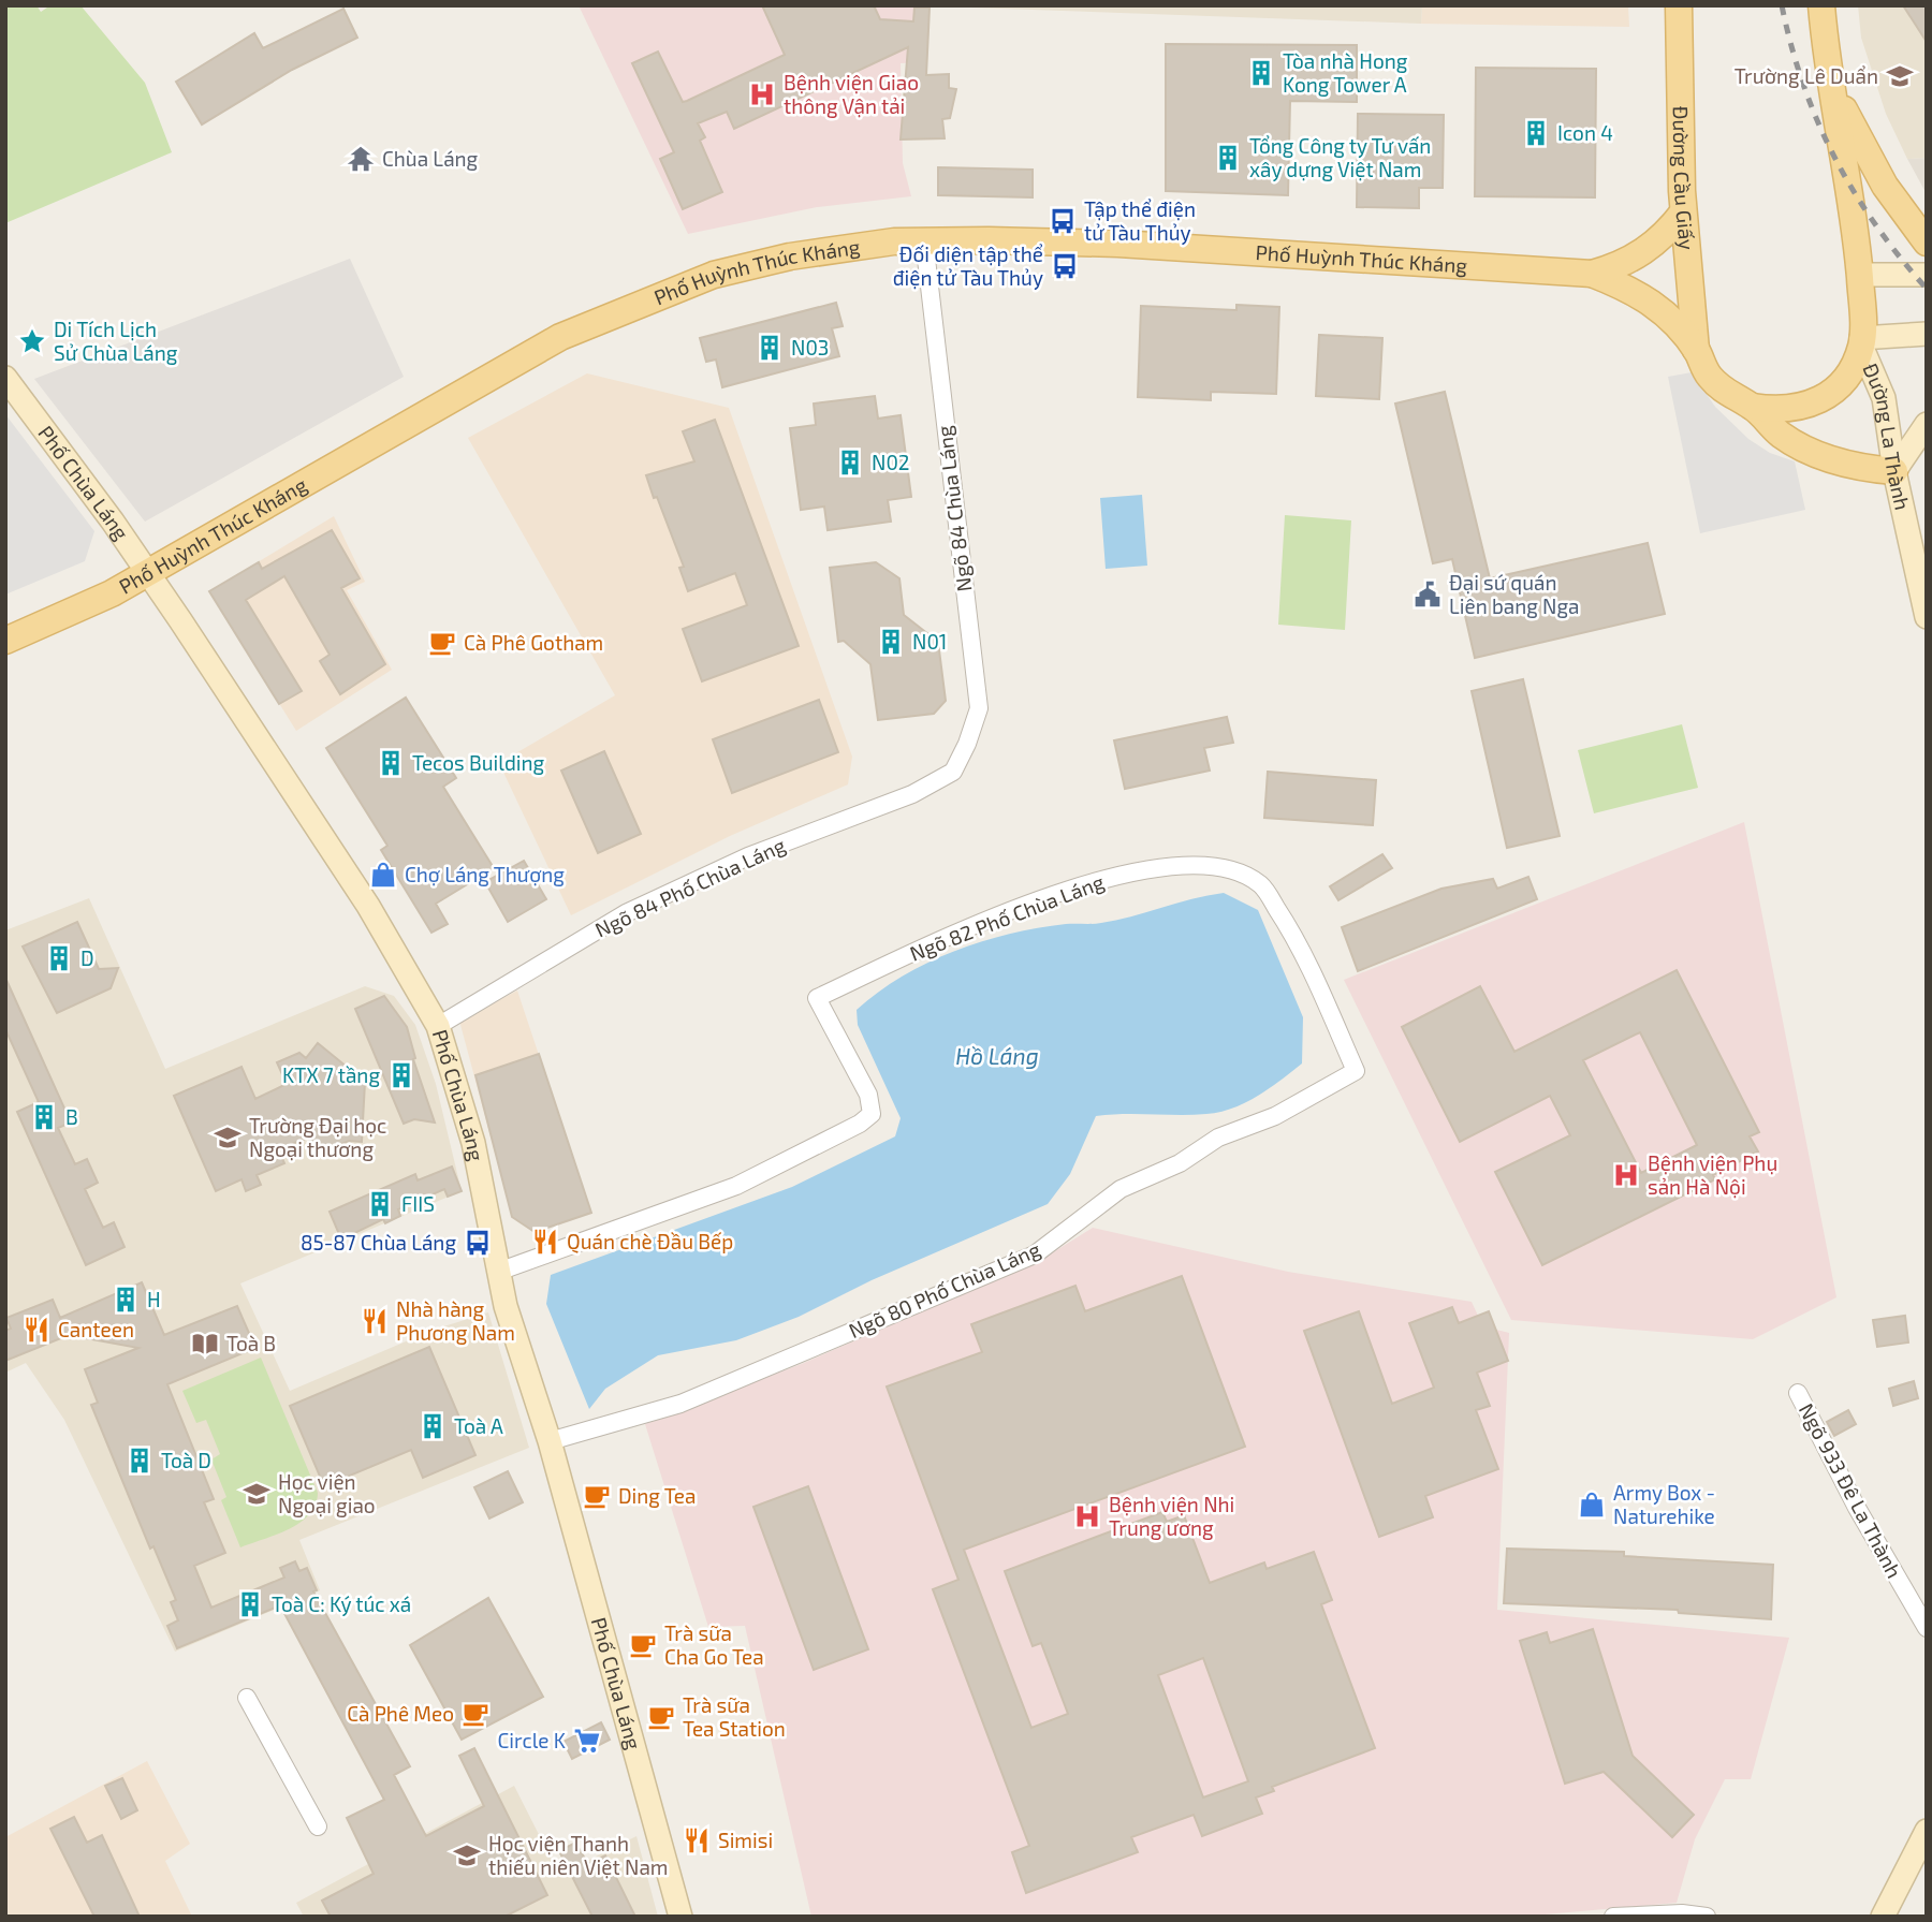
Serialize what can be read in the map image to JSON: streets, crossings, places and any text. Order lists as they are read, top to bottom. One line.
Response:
{"streets":{"main road":["Đường Cầu Giấy","Phố Huỳnh Thúc Kháng"],"street":["Đường La Thành","Phố Chùa Láng","Ngõ 84 Chùa Láng","Ngõ 84 Phố Chùa Láng","Ngõ 82 Phố Chùa Láng","Ngõ 80 Phố Chùa Láng","Ngõ 933 Đê La Thành"]},"crossings":[["Đường Cầu Giấy","Phố Huỳnh Thúc Kháng"],["Phố Huỳnh Thúc Kháng","Phố Chùa Láng"],["Phố Huỳnh Thúc Kháng","Ngõ 84 Chùa Láng"],["Phố Chùa Láng","Ngõ 84 Phố Chùa Láng"],["Phố Chùa Láng","Ngõ 82 Phố Chùa Láng"],["Phố Chùa Láng","Ngõ 80 Phố Chùa Láng"],["Ngõ 84 Chùa Láng","Ngõ 84 Phố Chùa Láng"],["Ngõ 82 Phố Chùa Láng","Ngõ 80 Phố Chùa Láng"]],"water":["Hồ Láng"],"places":{"building":["Tòa nhà Hong Kong Tower A","Icon 4","Tổng Công ty Tư vấn xây dựng Việt Nam","N03","N02","N01","Tecos Building","D","KTX 7 tầng","B","FIIS","H","Toà A","Toà D","Toà C: Ký túc xá"],"school or university":["Trường Lê Duẩn","Trường Đại học Ngoại thương","Học viện Ngoại giao","Học viện Thanh thiếu niên Việt Nam"],"hospital":["Bệnh viện Giao thông Vận tải","Bệnh viện Phụ sản Hà Nội","Bệnh viện Nhi Trung ương"],"temple":["Chùa Láng"],"bus stop":["Tập thể điện tử Tàu Thủy","Đối diện tập thể điện tử Tàu Thủy","85-87 Chùa Láng"],"place":["Di Tích Lịch Sử Chùa Láng"],"public building":["Đại sứ quán Liên bang Nga"],"cafe":["Cà Phê Gotham","Ding Tea","Trà sữa Cha Go Tea","Cà Phê Meo","Trà sữa Tea Station"],"shop":["Chợ Láng Thượng","Army Box - Naturehike"],"restaurant":["Quán chè Đầu Bếp","Nhà hàng Phương Nam","Canteen","Simisi"],"library":["Toà B"],"supermarket":["Circle K"]}}
